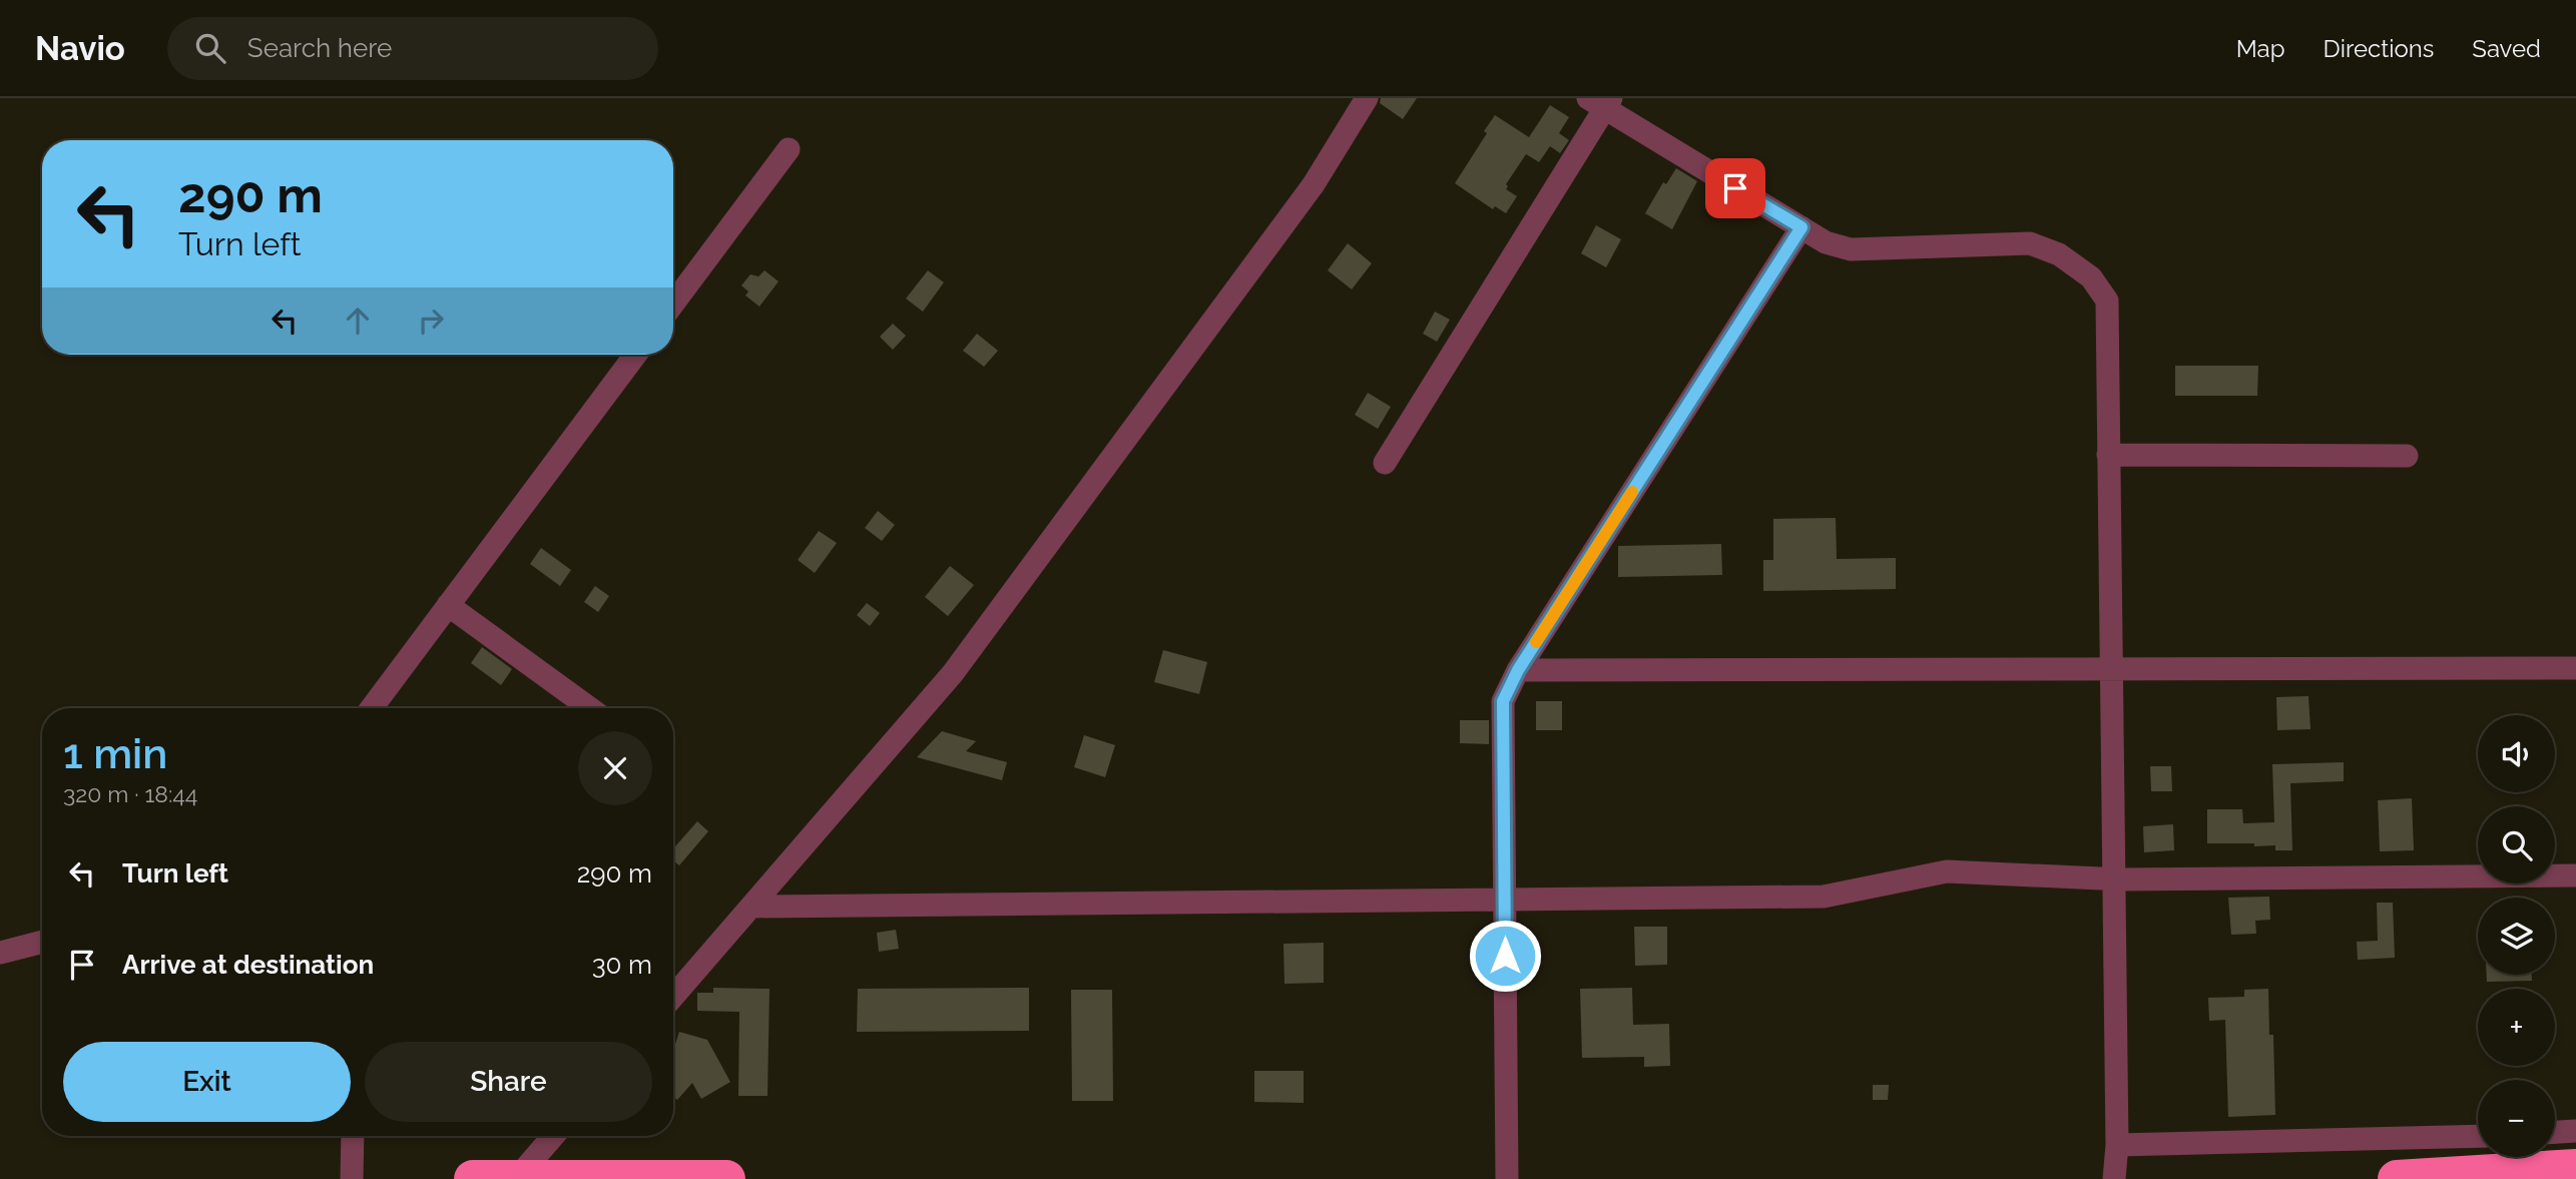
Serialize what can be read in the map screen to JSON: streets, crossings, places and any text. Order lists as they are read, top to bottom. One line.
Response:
{"page":{"header":"Navio","search":"Search here","nav":["Map","Directions","Saved"],"turn":["290 m","Turn left"],"heading":["1 min","320 m · 18:44"],"map_buttons":["+","−"],"list":[{"name":"Turn left","value":"290 m"},{"name":"Arrive at destination","value":"30 m"}],"buttons":["Exit","Share"]}}
